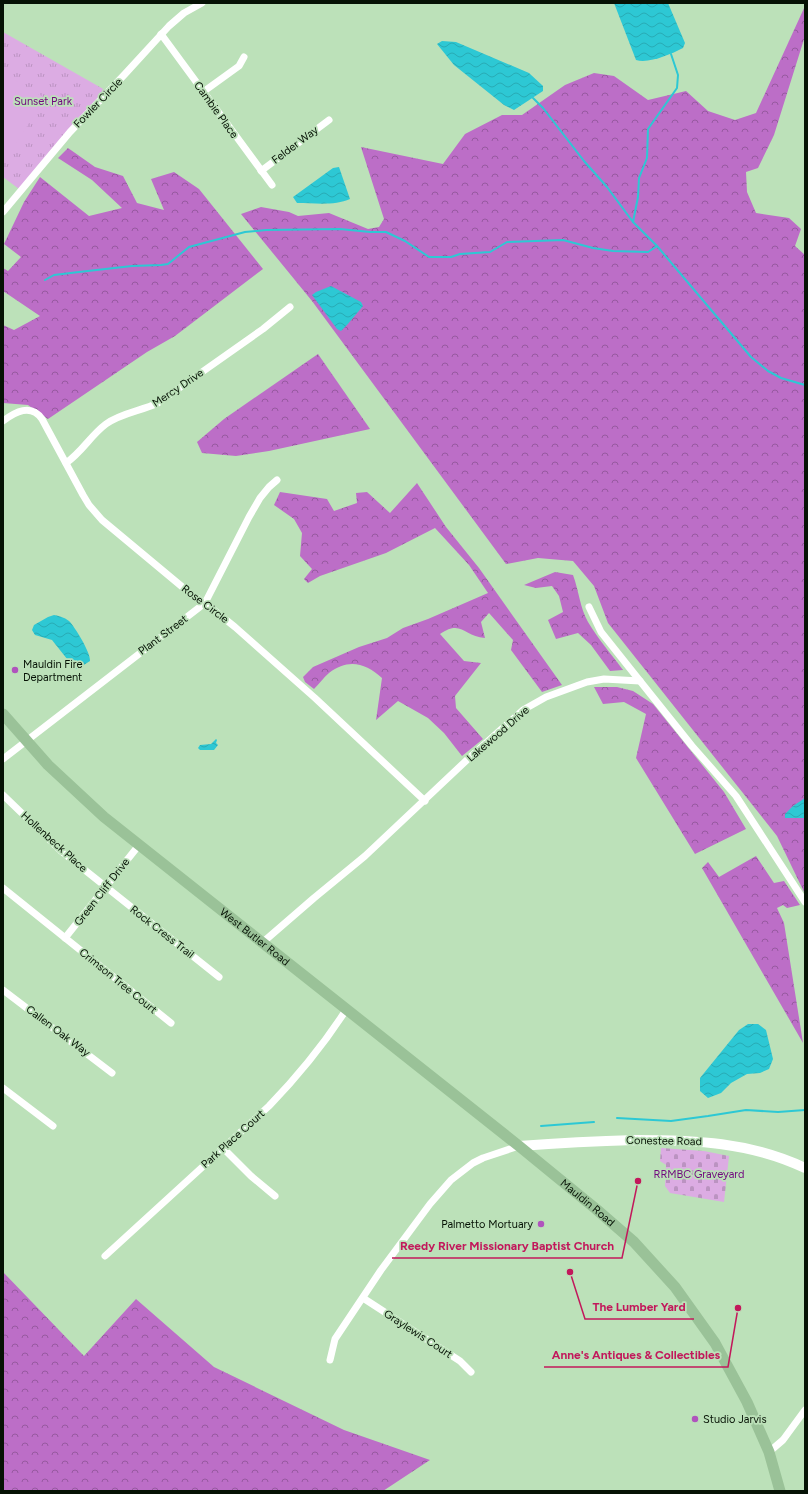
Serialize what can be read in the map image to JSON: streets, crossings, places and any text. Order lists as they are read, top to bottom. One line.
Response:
{"streets":{"main road":["West Butler Road","Conestee Road","Mauldin Road"],"street":["Fowler Circle","Cambie Place","Felder Way","Mercy Drive","Rose Circle","Plant Street","Lakewood Drive","Hollenbeck Place","Green Cliff Drive","Rock Cress Trail","Crimson Tree Court","Callen Oak Way","Park Place Court","Graylewis Court"]},"crossings":[["Fowler Circle","Cambie Place"],["Cambie Place","Felder Way"],["Mercy Drive","Rose Circle"],["Rose Circle","Plant Street"],["Rose Circle","Lakewood Drive"],["Plant Street","West Butler Road"],["Lakewood Drive","West Butler Road"],["Hollenbeck Place","Green Cliff Drive"],["Hollenbeck Place","Rock Cress Trail"],["Green Cliff Drive","Rock Cress Trail"],["Green Cliff Drive","West Butler Road"],["Green Cliff Drive","Crimson Tree Court"],["West Butler Road","Park Place Court"],["West Butler Road","Conestee Road"],["West Butler Road","Mauldin Road"],["Conestee Road","Mauldin Road"]],"parks":["Sunset Park","RRMBC Graveyard"],"places":["Mauldin Fire Department","Reedy River Missionary Baptist Church","Palmetto Mortuary","The Lumber Yard","Anne's Antiques & Collectibles","Studio Jarvis"]}
